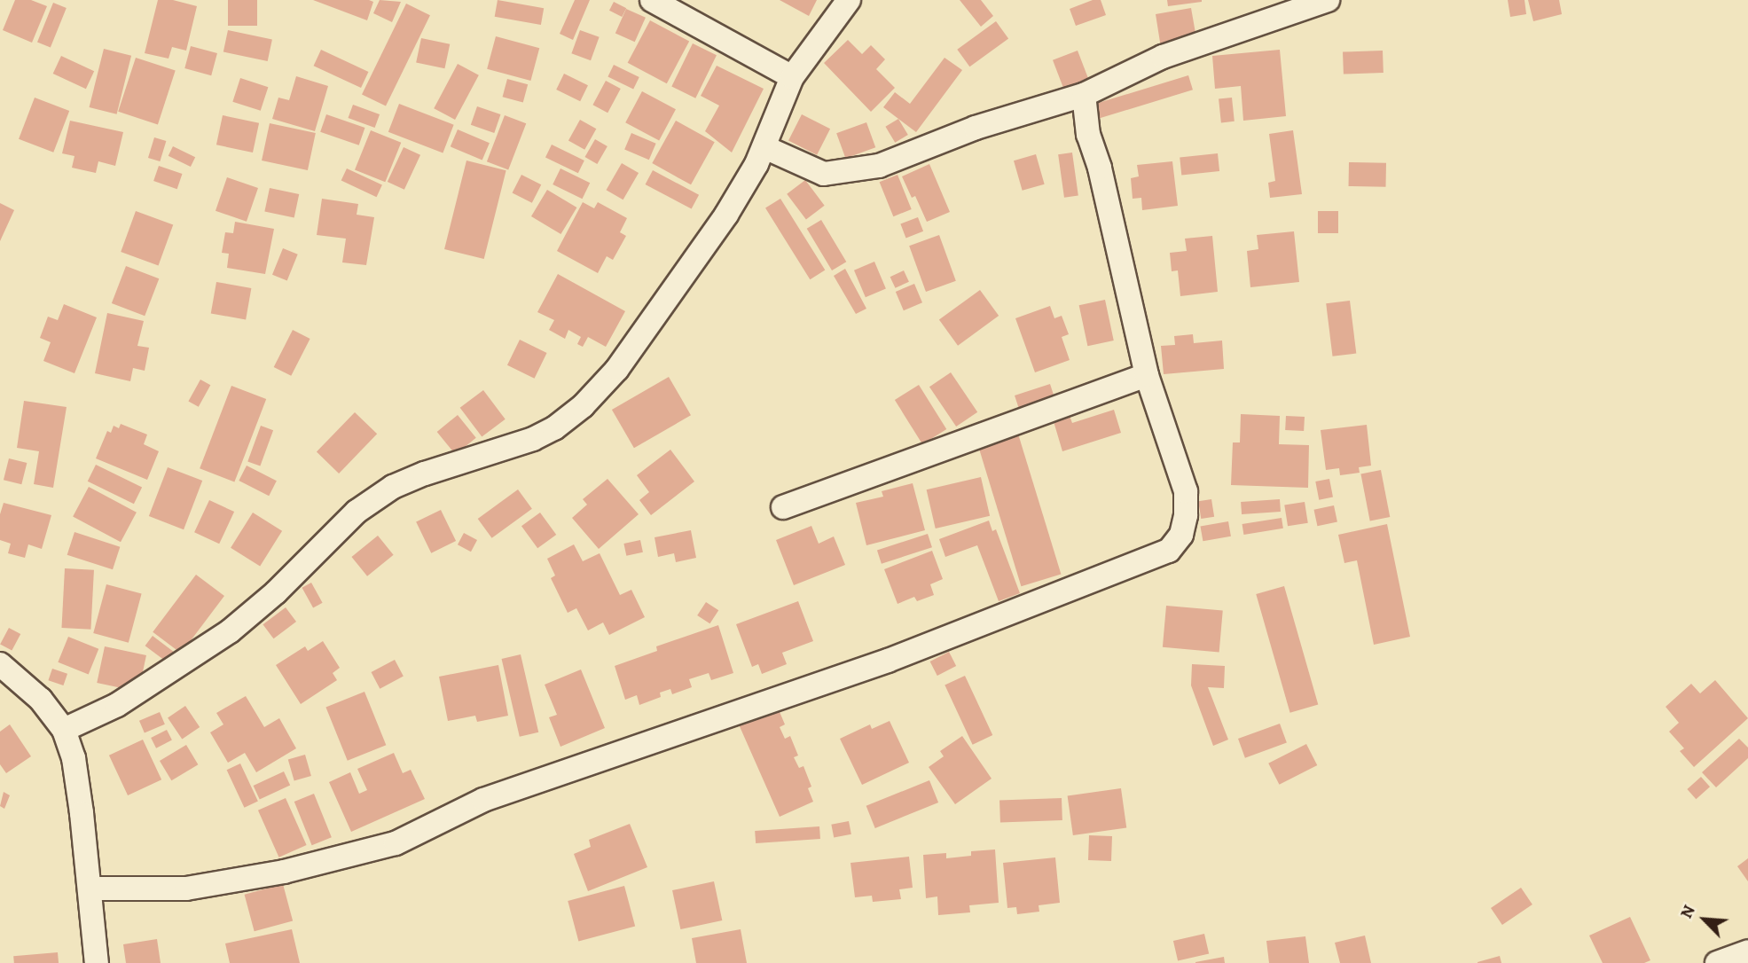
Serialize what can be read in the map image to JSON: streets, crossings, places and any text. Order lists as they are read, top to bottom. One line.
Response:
{"north":"top left"}
